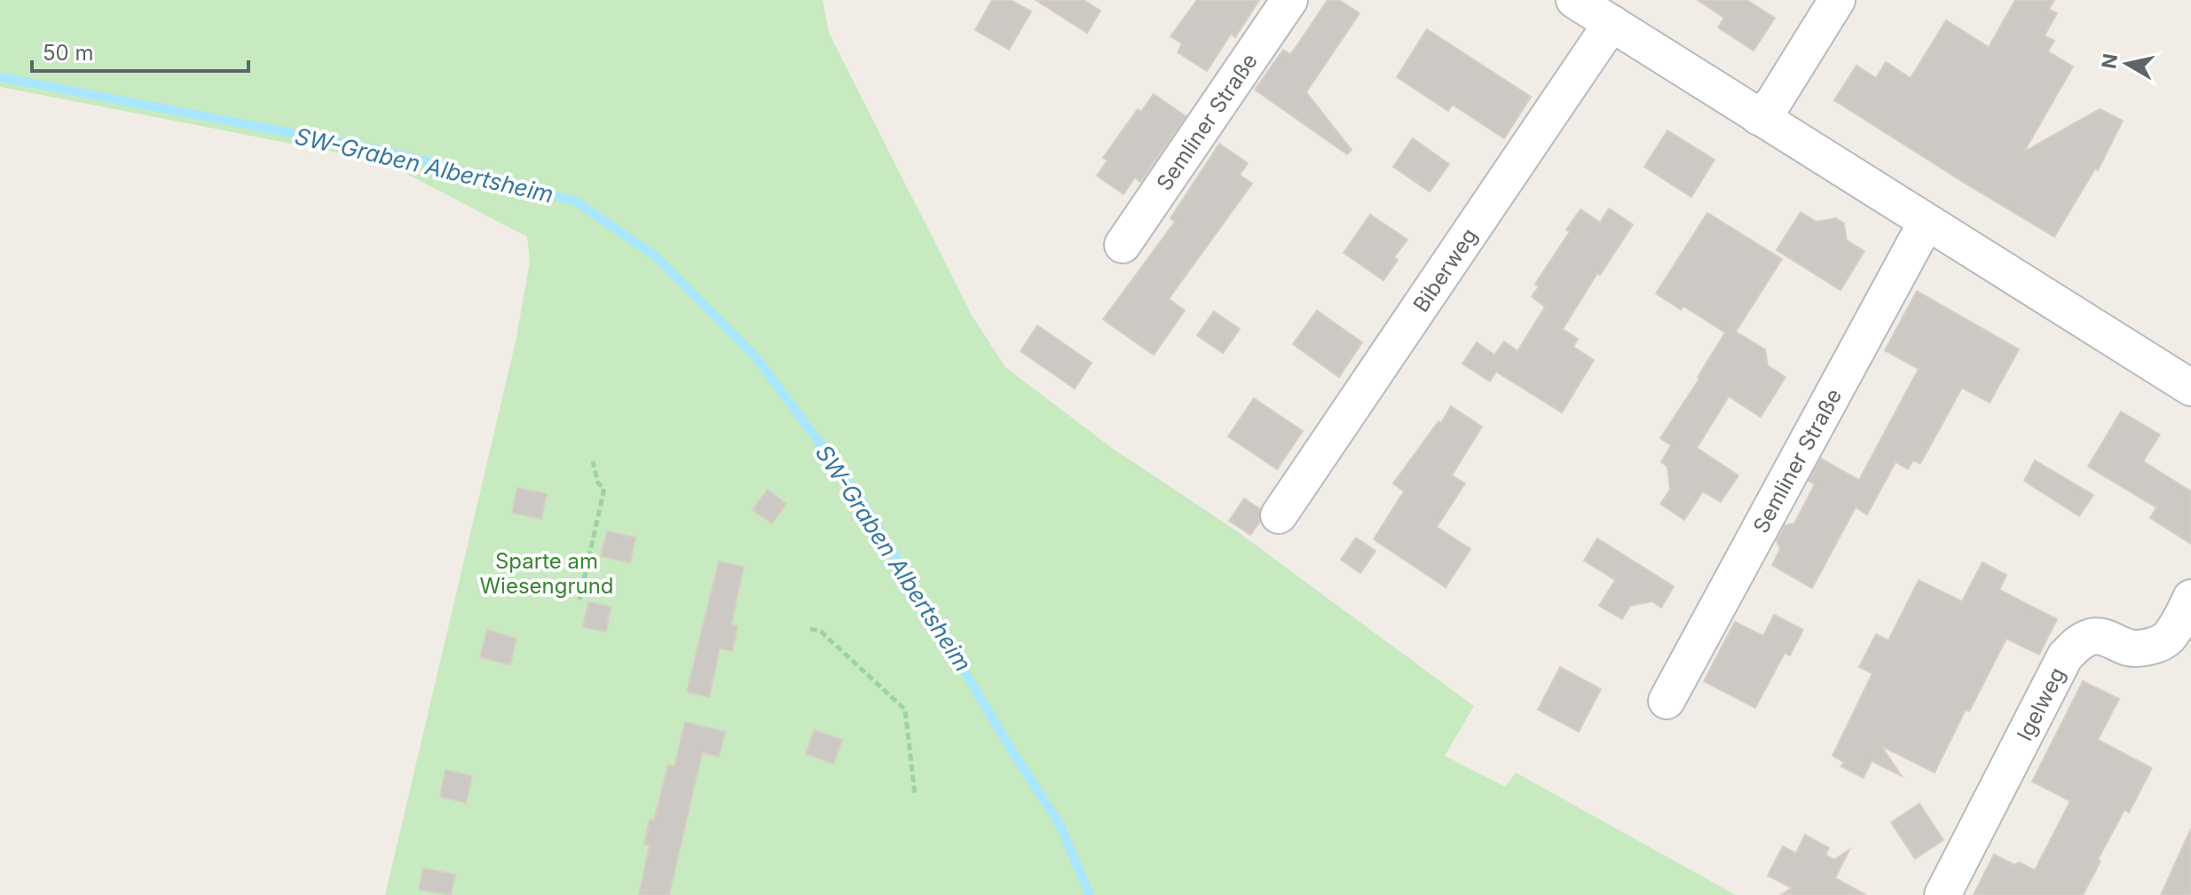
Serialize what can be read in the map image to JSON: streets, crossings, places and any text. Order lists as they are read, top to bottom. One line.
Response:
{"streets":{"street":["Semliner Straße","Biberweg","Igelweg"]},"water":["SW-Graben Albertsheim"],"parks":["Sparte am Wiesengrund"],"scale_bar":"50 m","north":"left"}
